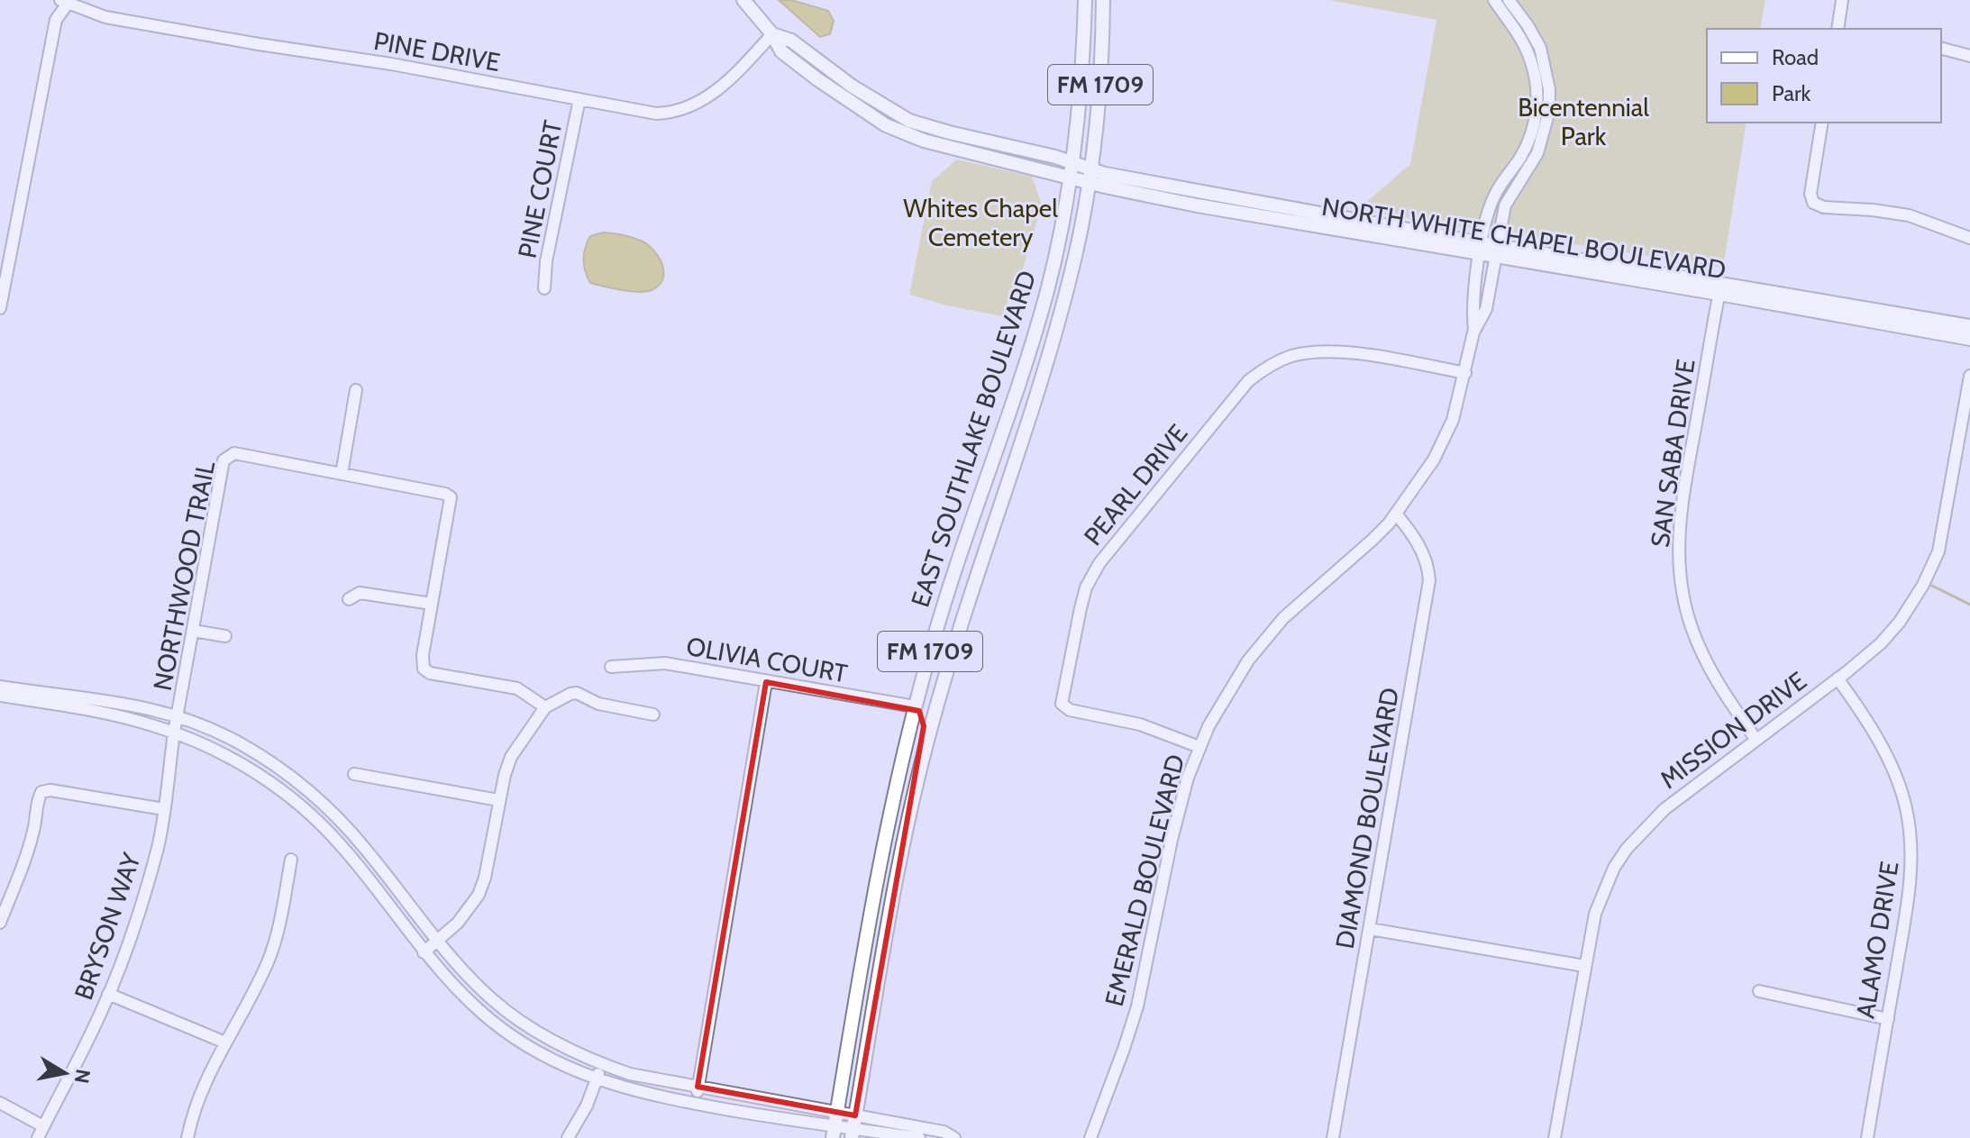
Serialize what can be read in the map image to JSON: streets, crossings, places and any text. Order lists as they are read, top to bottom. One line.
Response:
{"streets":{"main road":["FM 1709","NORTH WHITE CHAPEL BOULEVARD","EAST SOUTHLAKE BOULEVARD"],"street":["PINE DRIVE","PINE COURT","SAN SABA DRIVE","PEARL DRIVE","NORTHWOOD TRAIL","OLIVIA COURT","MISSION DRIVE","DIAMOND BOULEVARD","EMERALD BOULEVARD","BRYSON WAY","ALAMO DRIVE"]},"crossings":[["PINE DRIVE","PINE COURT"],["PINE DRIVE","NORTH WHITE CHAPEL BOULEVARD"],["FM 1709","NORTH WHITE CHAPEL BOULEVARD"],["FM 1709","EAST SOUTHLAKE BOULEVARD"],["NORTH WHITE CHAPEL BOULEVARD","EAST SOUTHLAKE BOULEVARD"],["NORTH WHITE CHAPEL BOULEVARD","SAN SABA DRIVE"],["NORTH WHITE CHAPEL BOULEVARD","EMERALD BOULEVARD"],["EAST SOUTHLAKE BOULEVARD","OLIVIA COURT"],["SAN SABA DRIVE","MISSION DRIVE"],["PEARL DRIVE","EMERALD BOULEVARD"],["NORTHWOOD TRAIL","BRYSON WAY"],["MISSION DRIVE","ALAMO DRIVE"],["DIAMOND BOULEVARD","EMERALD BOULEVARD"]],"parks":["Bicentennial Park","Whites Chapel Cemetery"],"legend":["Road","Park"],"north":"right"}
